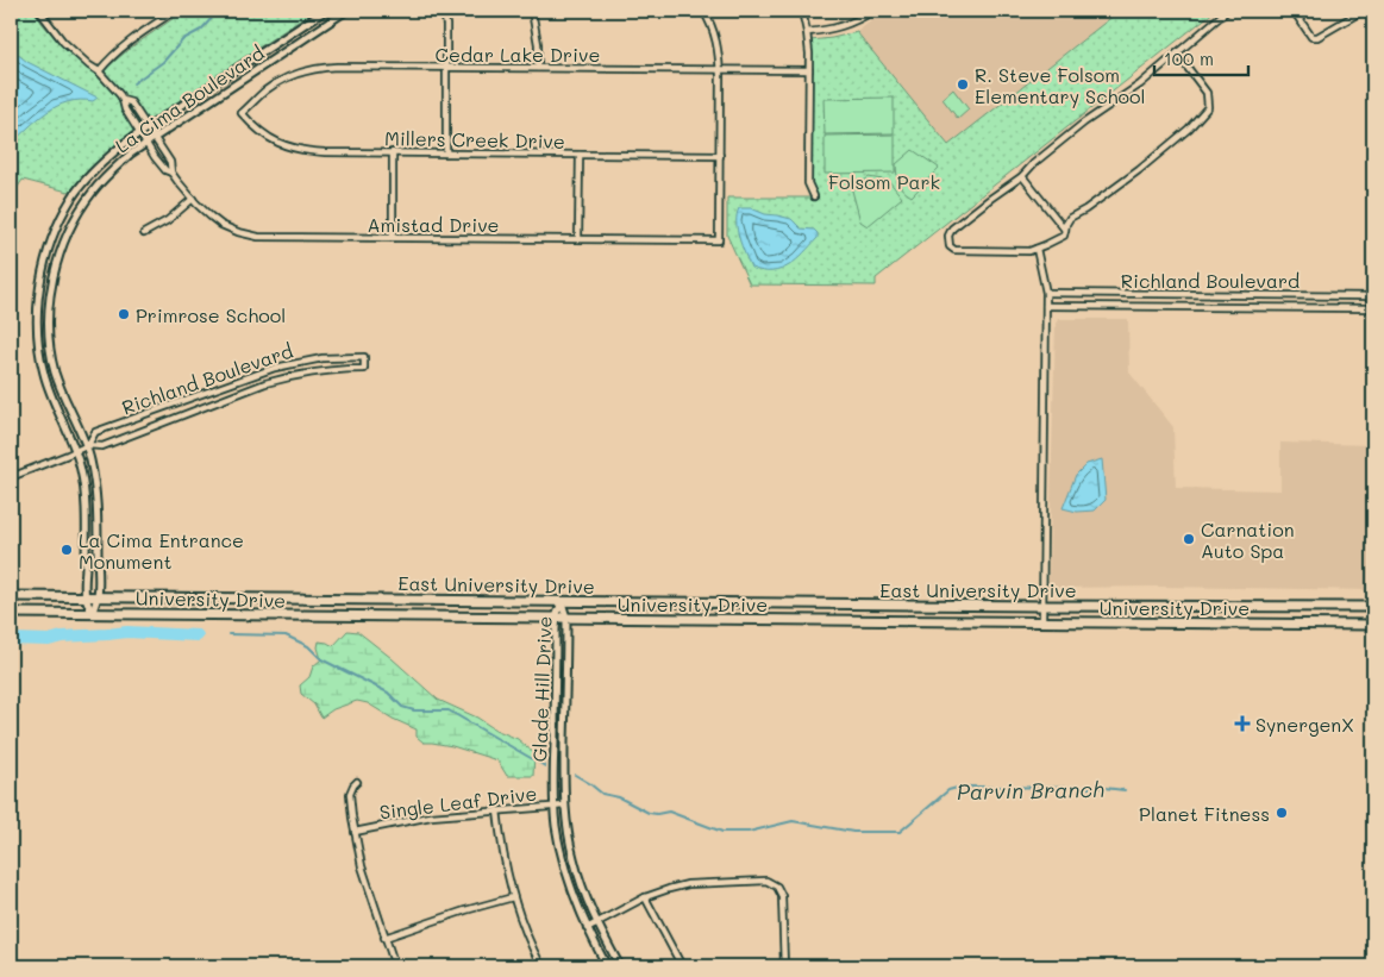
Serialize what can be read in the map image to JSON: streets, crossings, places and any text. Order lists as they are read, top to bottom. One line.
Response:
{"streets":{"highway":["East University Drive","University Drive"],"street":["Cedar Lake Drive","La Cima Boulevard","Millers Creek Drive","Amistad Drive","Richland Boulevard","Glade Hill Drive","Single Leaf Drive"]},"crossings":[["Cedar Lake Drive","Millers Creek Drive"],["La Cima Boulevard","Amistad Drive"],["La Cima Boulevard","Richland Boulevard"],["La Cima Boulevard","East University Drive"],["La Cima Boulevard","University Drive"],["Millers Creek Drive","Amistad Drive"],["East University Drive","Glade Hill Drive"],["University Drive","Glade Hill Drive"],["Glade Hill Drive","Single Leaf Drive"]],"water":["Parvin Branch"],"parks":["Folsom Park"],"places":{"other":["R. Steve Folsom Elementary School","Primrose School","Carnation Auto Spa","La Cima Entrance Monument","Planet Fitness"],"health":["SynergenX"]},"scale_bar":"100 m"}
